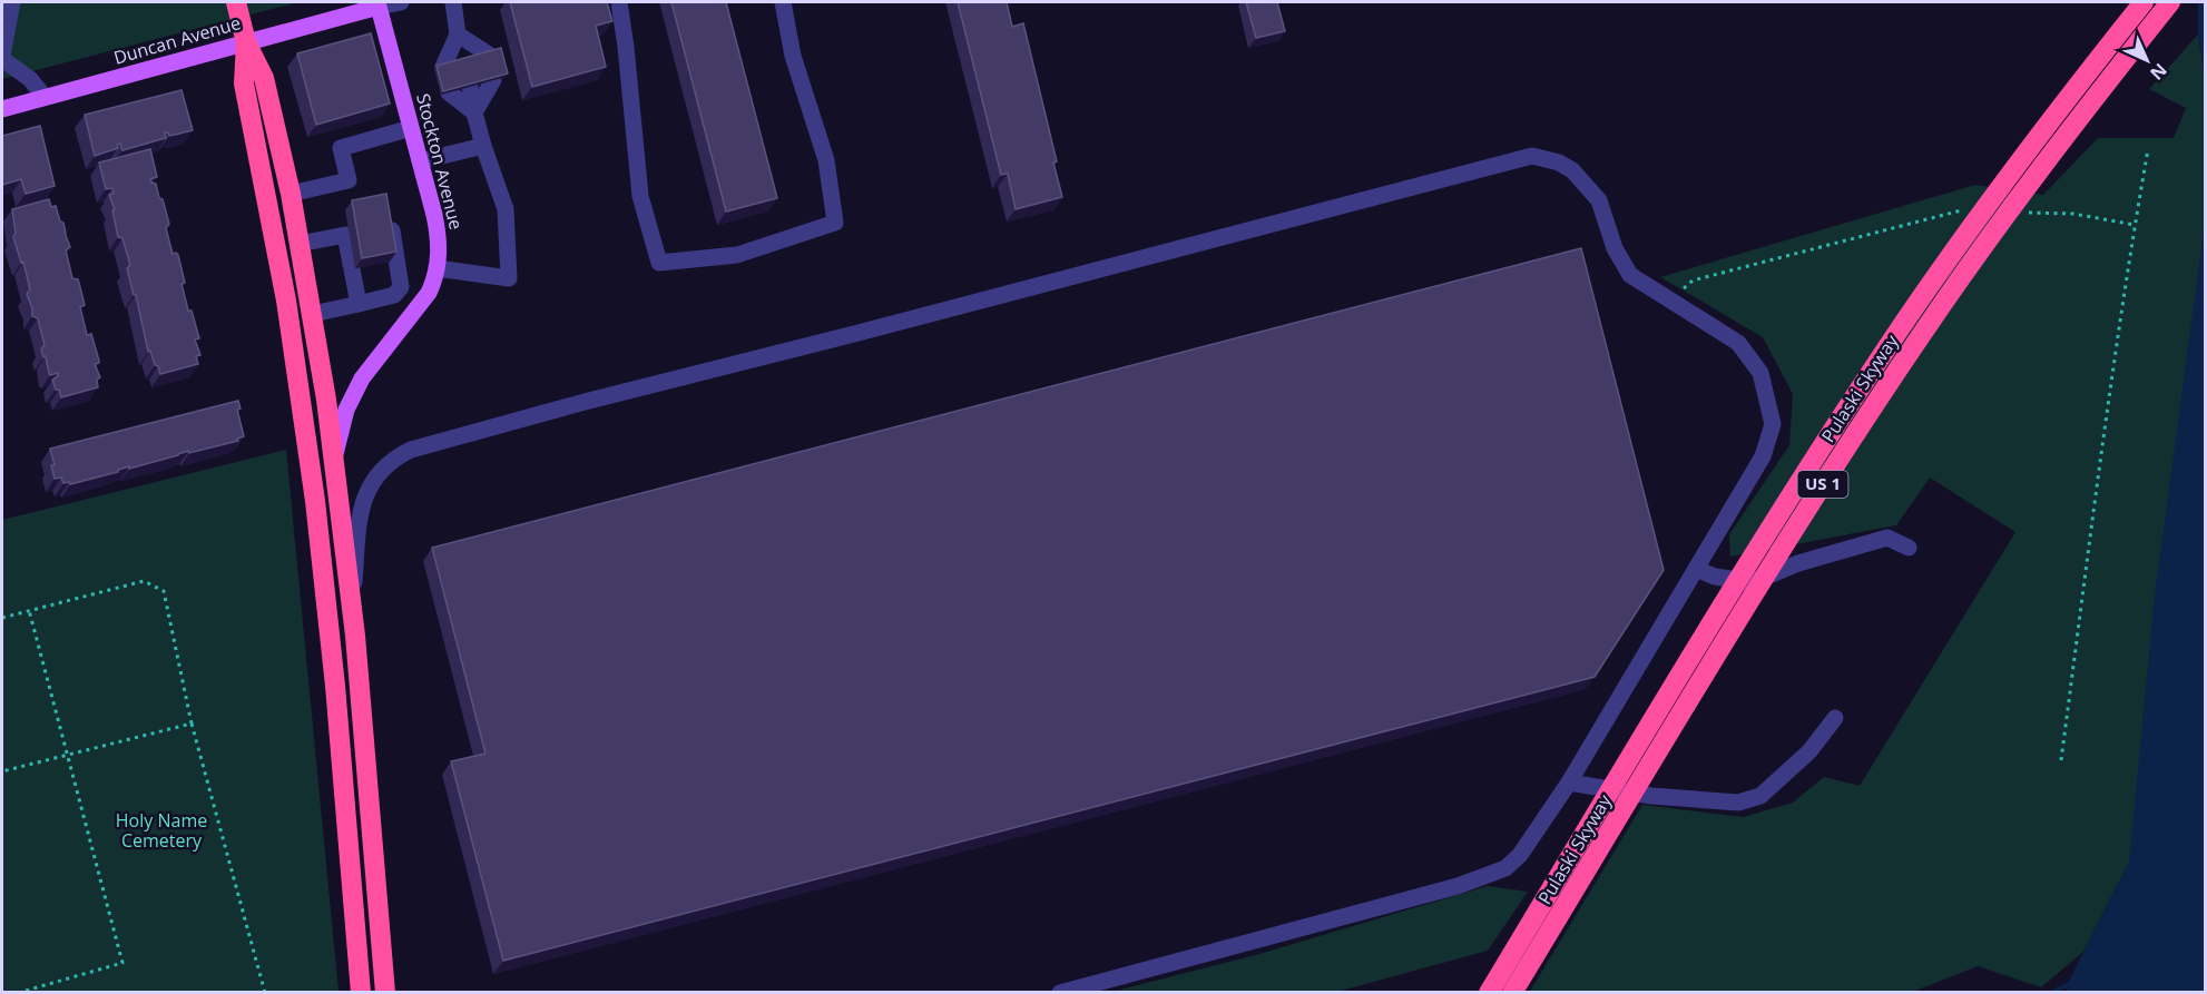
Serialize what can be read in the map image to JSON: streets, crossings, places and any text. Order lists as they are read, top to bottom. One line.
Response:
{"streets":{"highway":["Pulaski Skyway","US 1"],"main road":["Duncan Avenue","Stockton Avenue"]},"crossings":[["Duncan Avenue","Stockton Avenue"]],"parks":["Holy Name Cemetery"],"north":"bottom right"}
